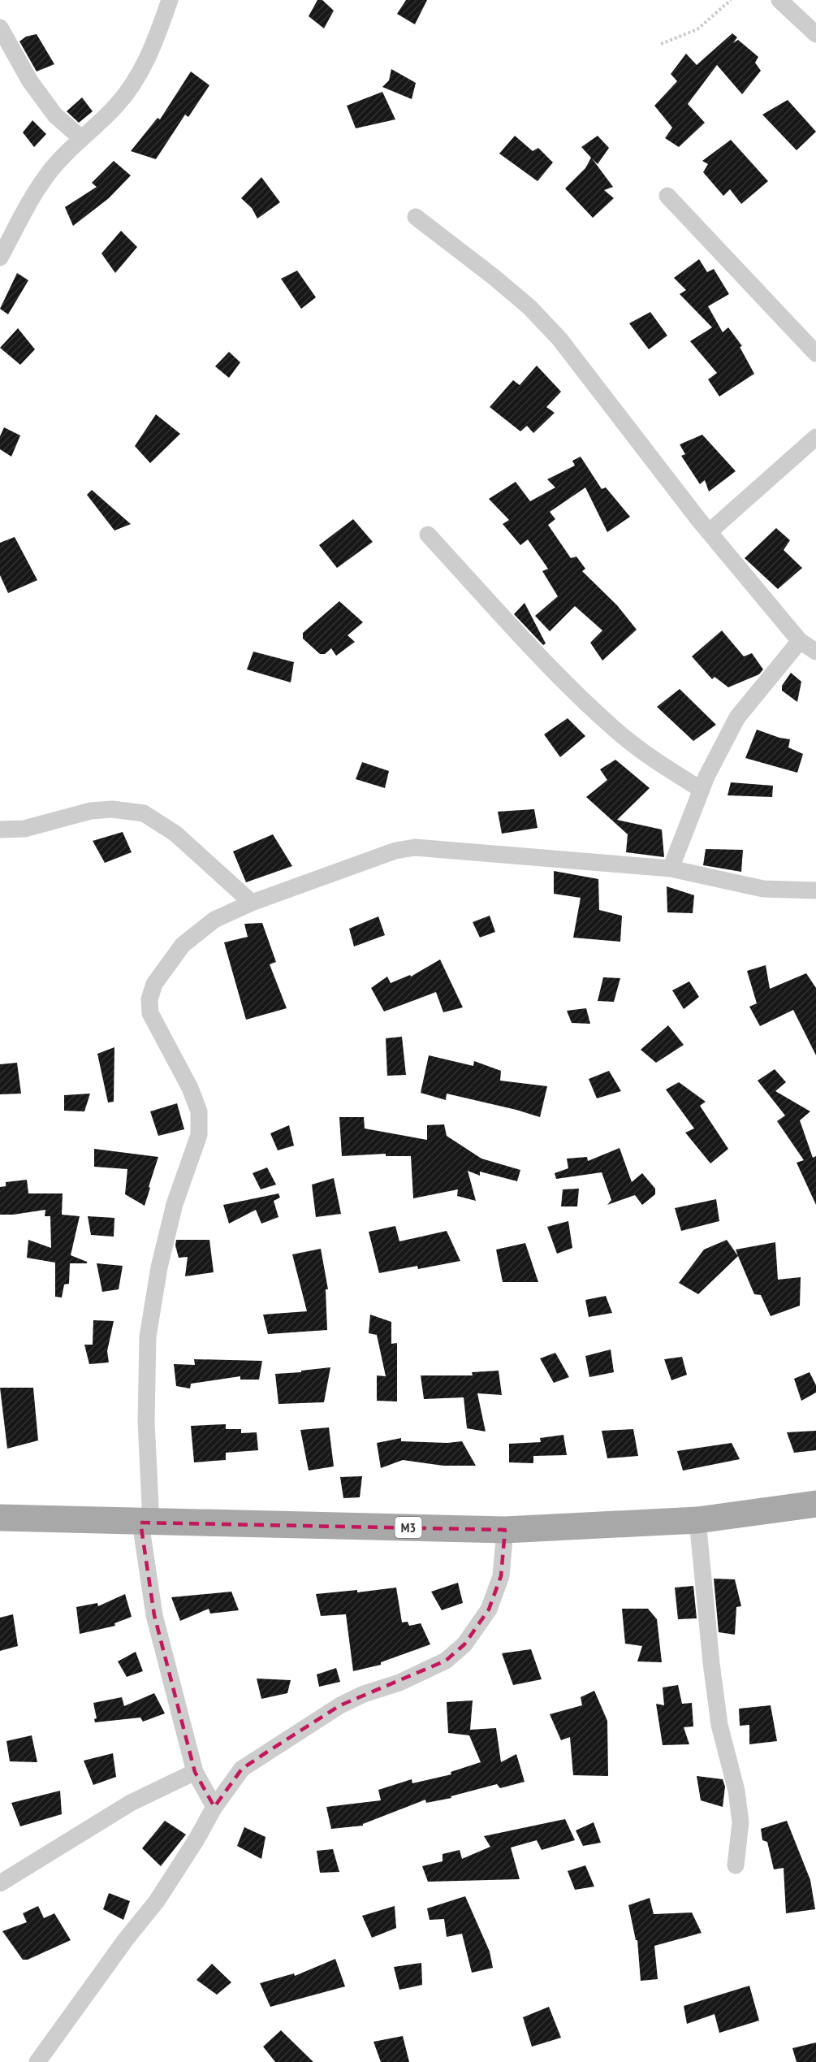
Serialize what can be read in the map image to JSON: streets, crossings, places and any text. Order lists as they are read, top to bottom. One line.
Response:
{"streets":{"main road":["M3"]}}
